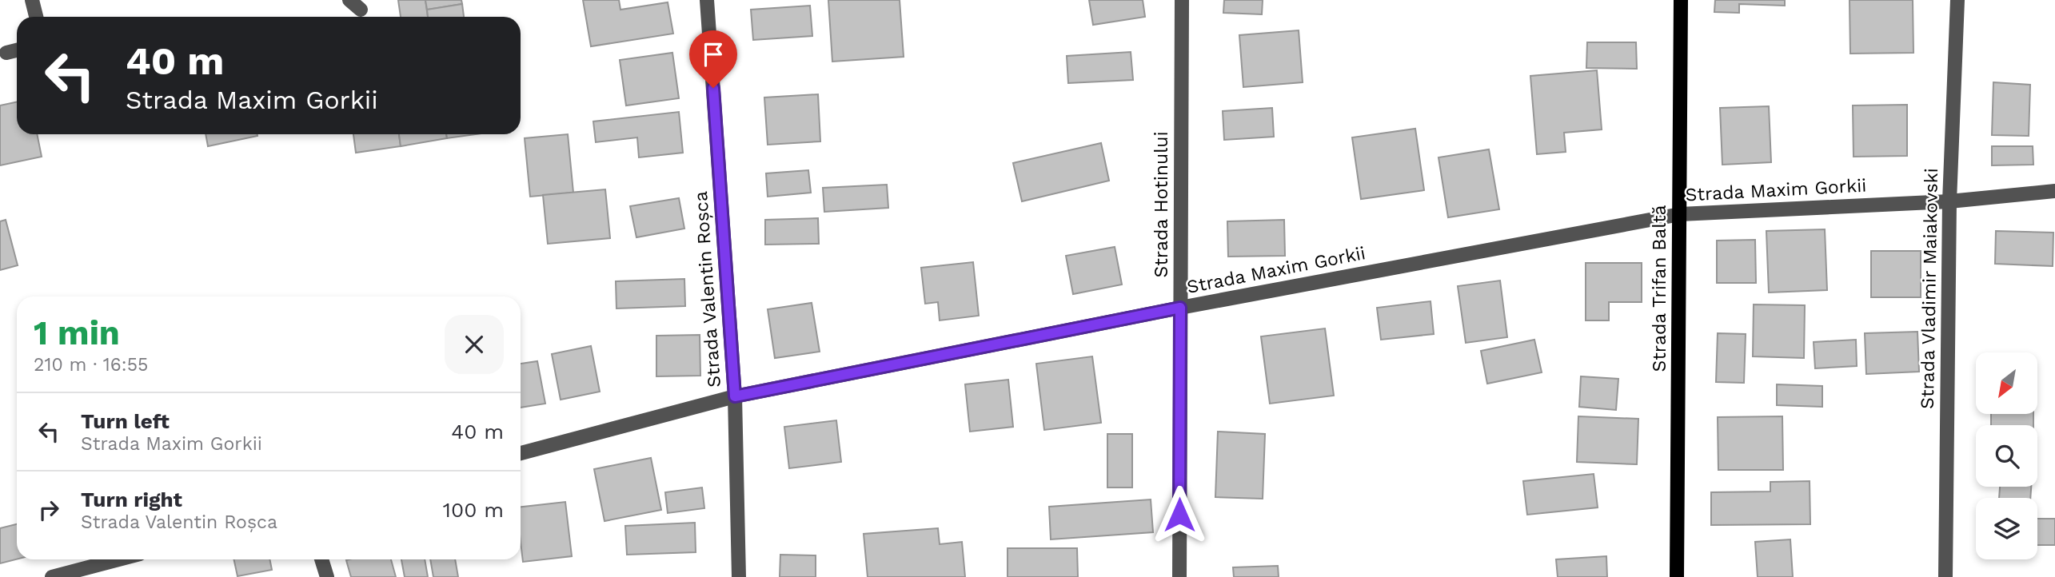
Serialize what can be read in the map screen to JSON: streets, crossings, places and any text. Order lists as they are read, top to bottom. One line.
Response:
{"streets":{"main road":["Strada Trifan Baltă"],"street":["Strada Maxim Gorkii","Strada Hotinului","Strada Vladimir Maiakovski","Strada Valentin Roșca"]},"crossings":[["Strada Maxim Gorkii","Strada Hotinului"],["Strada Maxim Gorkii","Strada Trifan Baltă"],["Strada Maxim Gorkii","Strada Vladimir Maiakovski"],["Strada Maxim Gorkii","Strada Valentin Roșca"]],"north":"bottom left","page":{"turn":["40 m","Strada Maxim Gorkii"],"heading":["1 min","210 m · 16:55"],"list":[{"name":"Turn left","note":"Strada Maxim Gorkii","value":"40 m"},{"name":"Turn right","note":"Strada Valentin Roșca","value":"100 m"}]}}
